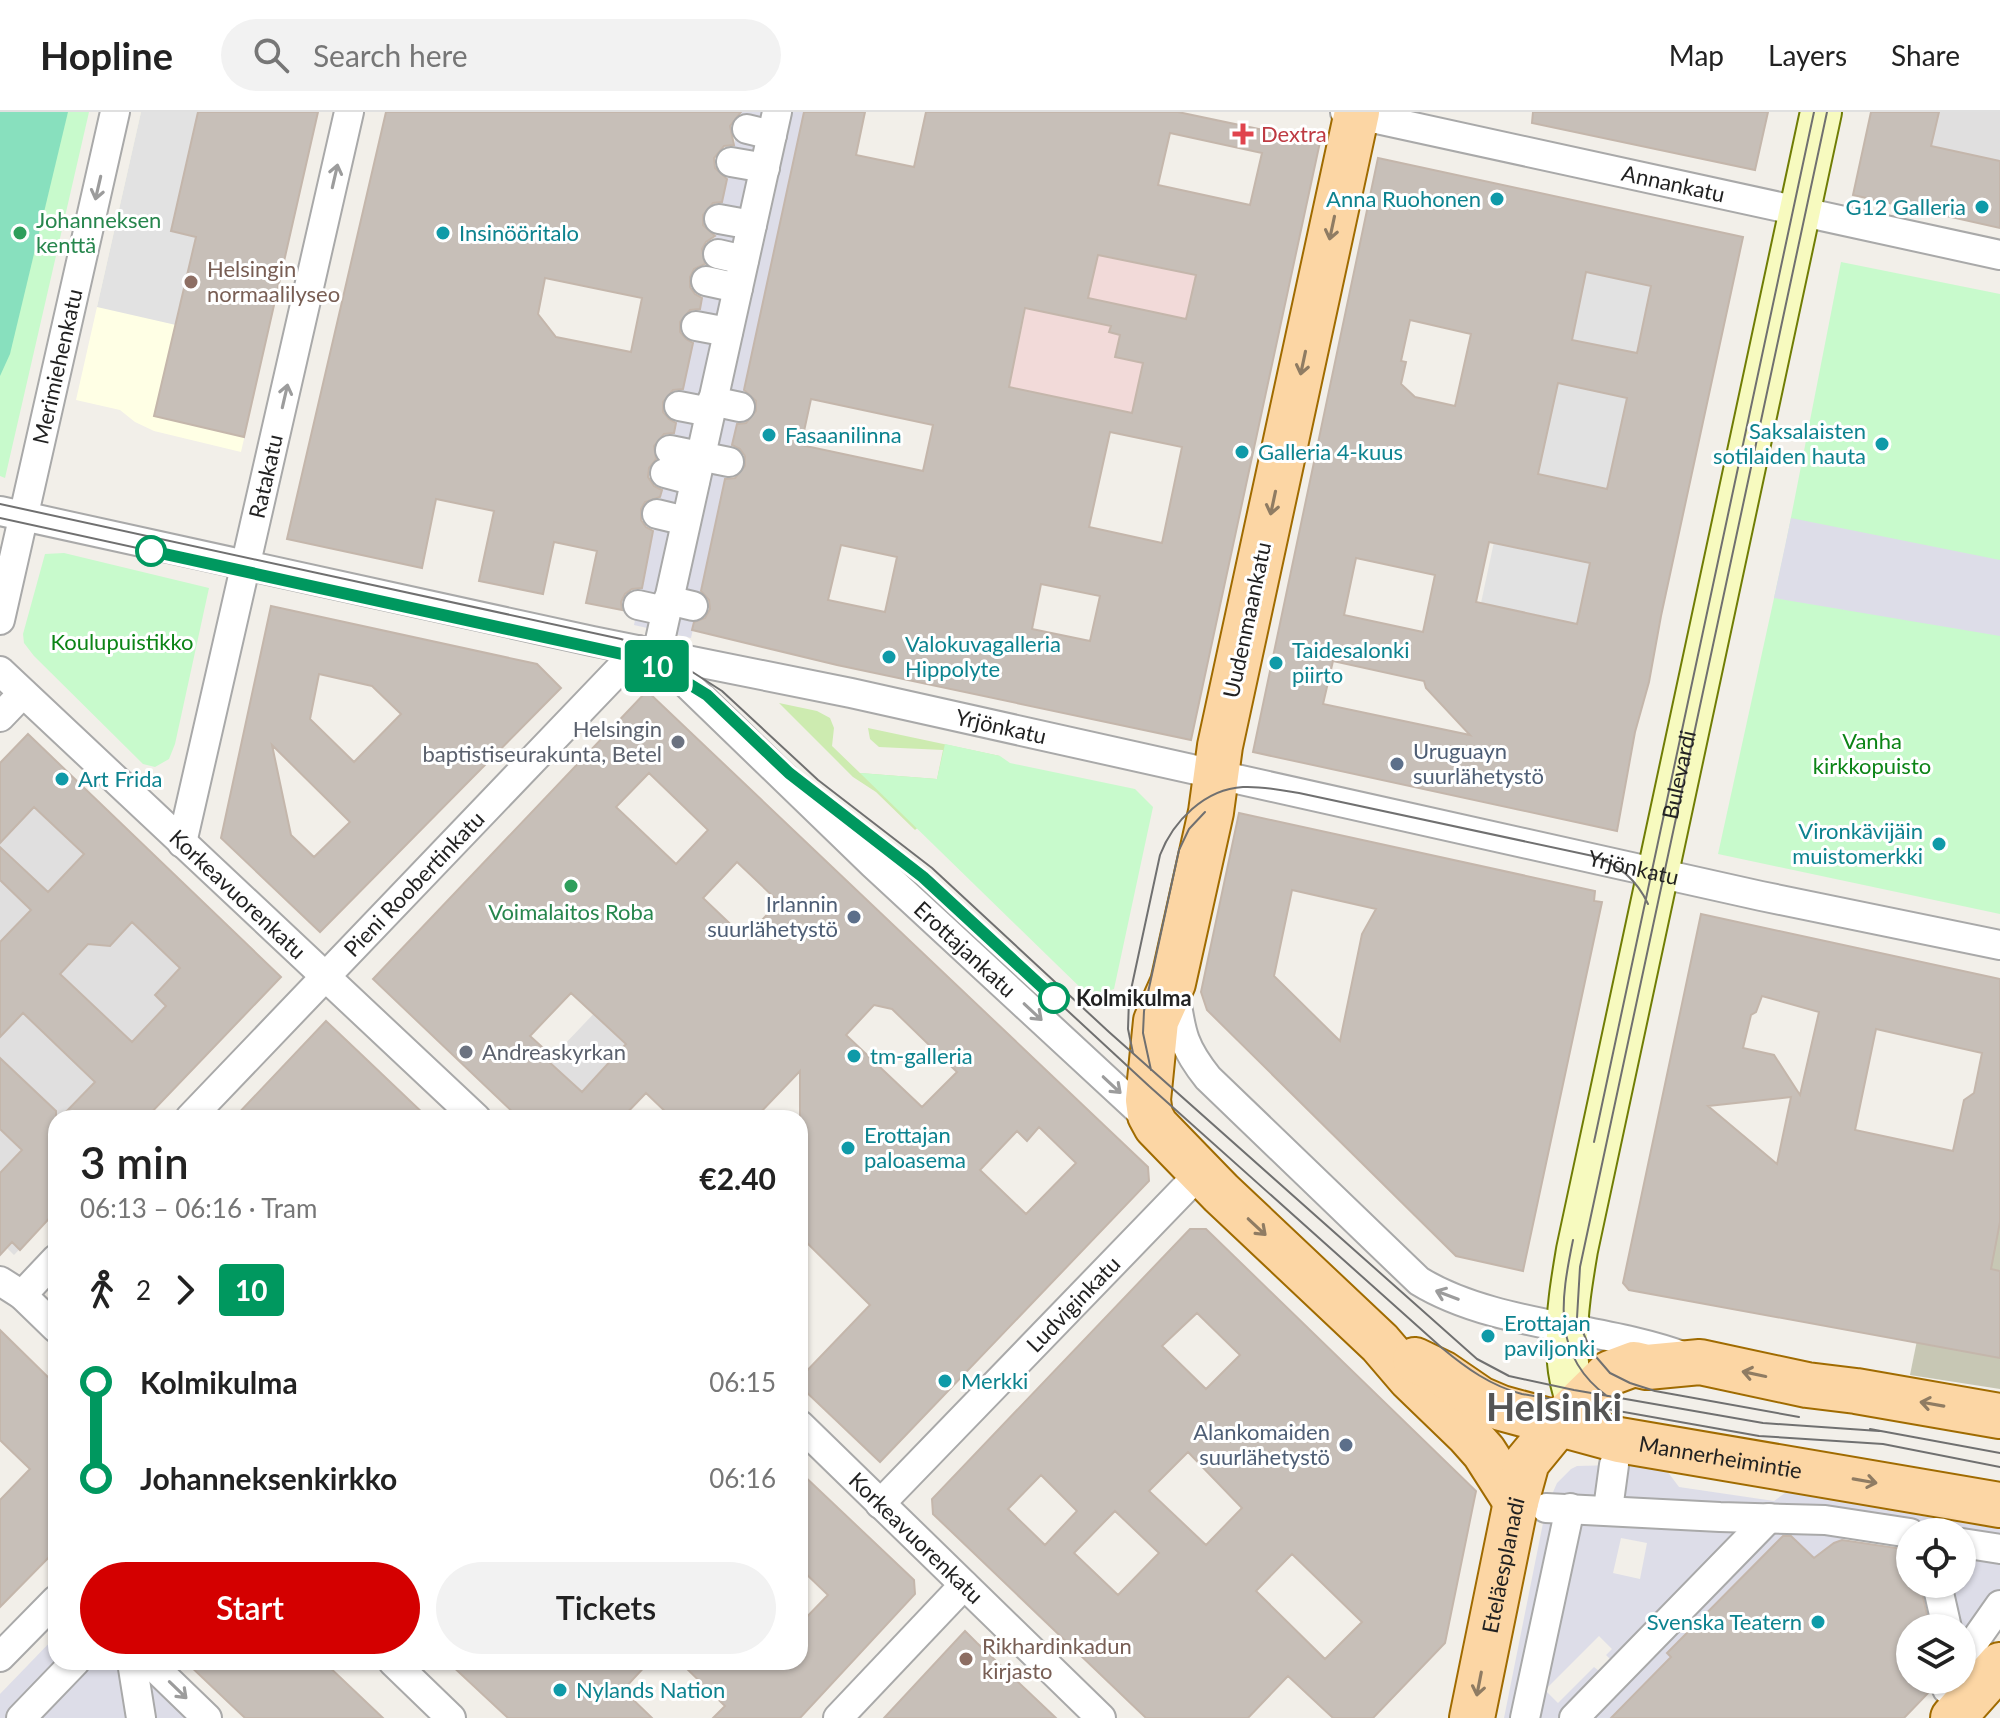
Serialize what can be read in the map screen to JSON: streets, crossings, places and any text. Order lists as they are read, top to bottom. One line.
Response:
{"streets":{"main road":["Uudenmaankatu","Erottajankatu","Mannerheimintie","Eteläesplanadi"],"street":["Annankatu","Merimiehenkatu","Ratakatu","Yrjönkatu","Bulevardi","Pieni Roobertinkatu","Korkeavuorenkatu","Ludviginkatu"]},"crossings":[["Annankatu","Uudenmaankatu"],["Annankatu","Bulevardi"],["Merimiehenkatu","Yrjönkatu"],["Ratakatu","Yrjönkatu"],["Ratakatu","Korkeavuorenkatu"],["Uudenmaankatu","Yrjönkatu"],["Uudenmaankatu","Erottajankatu"],["Yrjönkatu","Bulevardi"],["Yrjönkatu","Pieni Roobertinkatu"],["Yrjönkatu","Erottajankatu"],["Bulevardi","Erottajankatu"],["Bulevardi","Mannerheimintie"],["Bulevardi","Eteläesplanadi"],["Pieni Roobertinkatu","Korkeavuorenkatu"],["Pieni Roobertinkatu","Erottajankatu"],["Korkeavuorenkatu","Ludviginkatu"],["Erottajankatu","Ludviginkatu"],["Erottajankatu","Mannerheimintie"],["Erottajankatu","Eteläesplanadi"],["Mannerheimintie","Eteläesplanadi"]],"one_way":["Merimiehenkatu","Ratakatu","Uudenmaankatu","Eteläesplanadi"],"districts":["Helsinki"],"parks":["Koulupuistikko","Vanha kirkkopuisto"],"places":{"health":["Dextra"],"other":["Anna Ruohonen","G12 Galleria","Johanneksen kenttä","Insinööritalo","Helsingin normaalilyseo","Fasaanilinna","Saksalaisten sotilaiden hauta","Galleria 4-kuus","Valokuvagalleria Hippolyte","Taidesalonki piirto","Helsingin baptistiseurakunta, Betel","Uruguayn suurlähetystö","Art Frida","Vironkävijäin muistomerkki","Voimalaitos Roba","Irlannin suurlähetystö","Kolmikulma","Andreaskyrkan","tm-galleria","Erottajan paloasema","Erottajan paviljonki","Merkki","Alankomaiden suurlähetystö","Svenska Teatern","Rikhardinkadun kirjasto","Nylands Nation"]},"lines":["tram line 10"],"page":{"header":"Hopline","search":"Search here","nav":["Map","Layers","Share"],"on_map":"10","heading":["3 min","06:13 – 06:16 · Tram","€2.40"],"legs":["2","10"],"list":[{"name":"Kolmikulma","value":"06:15"},{"name":"Johanneksenkirkko","value":"06:16"}],"buttons":["Start","Tickets"]}}
